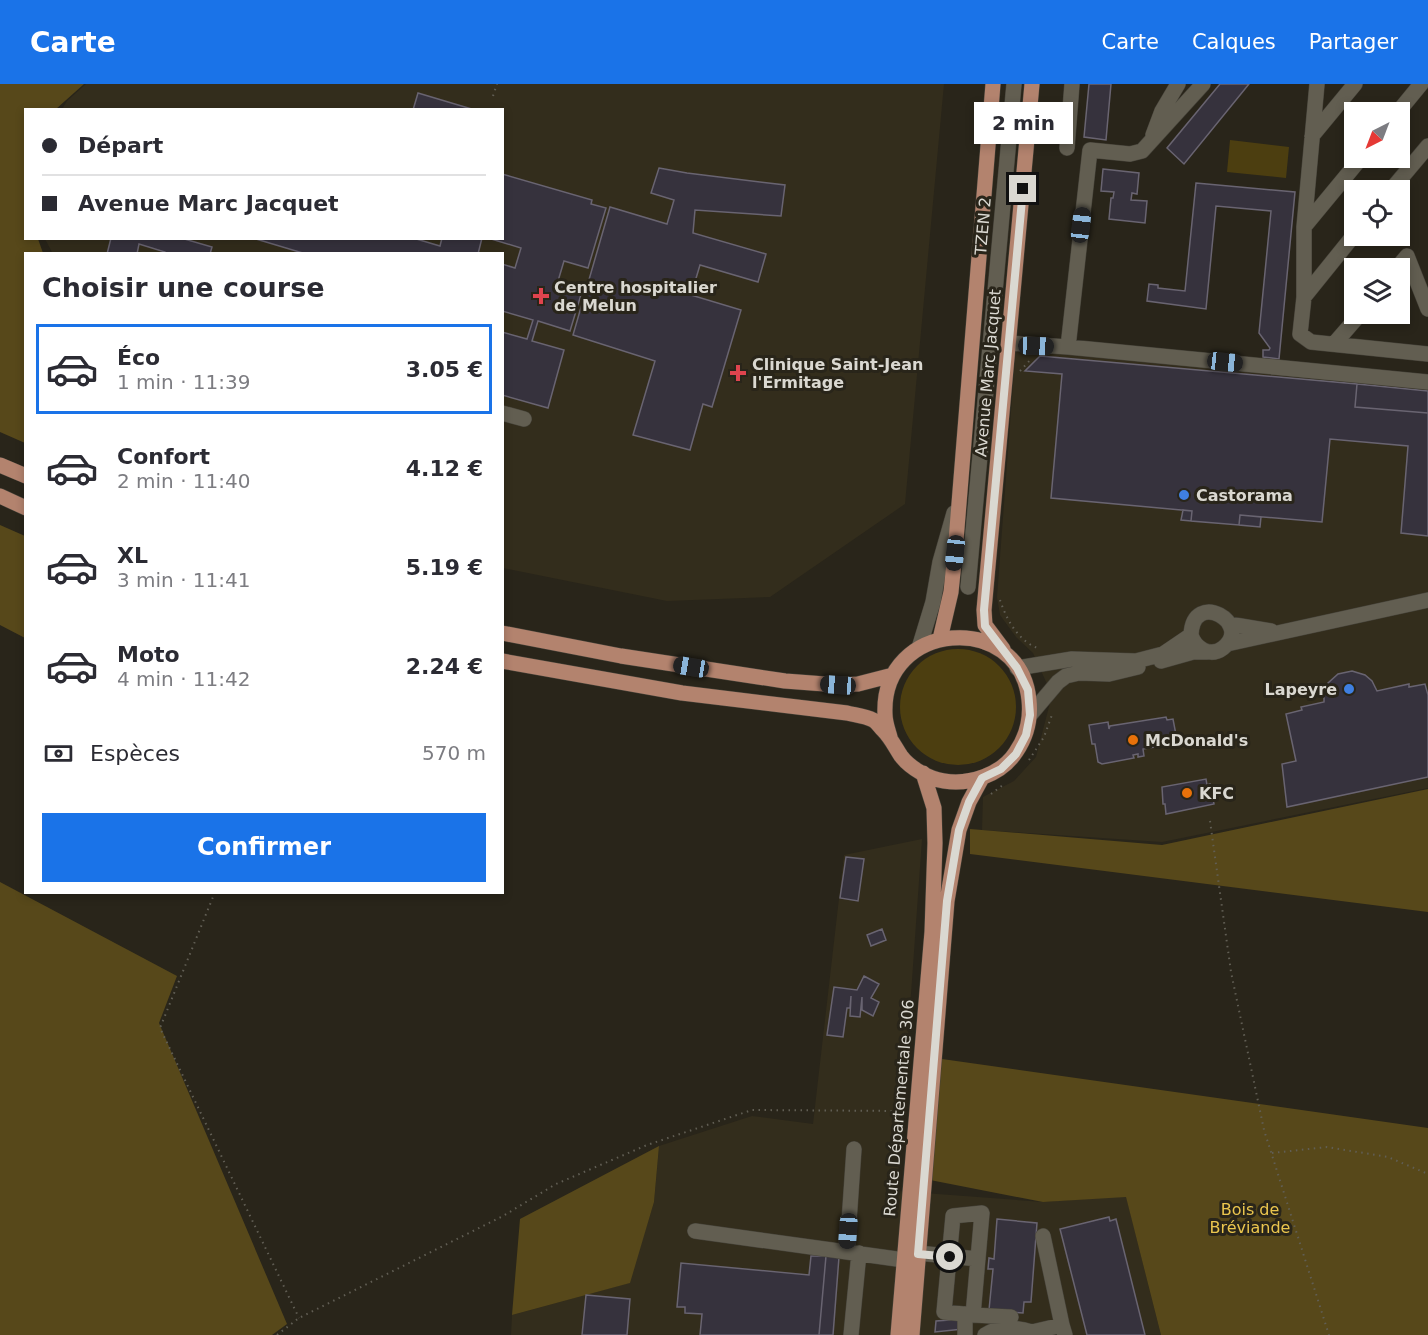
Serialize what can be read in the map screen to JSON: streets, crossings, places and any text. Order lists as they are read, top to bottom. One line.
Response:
{"streets":{"main road":["Avenue Marc Jacquet","Route Départementale 306"],"street":["TZEN 2"]},"crossings":[["Avenue Marc Jacquet","Route Départementale 306"]],"parks":["Bois de Bréviande"],"places":{"health":["Centre hospitalier de Melun","Clinique Saint-Jean l'Ermitage"],"other":["Castorama","Lapeyre","McDonald's","KFC"]},"north":"bottom left","page":{"header":"Carte","nav":["Carte","Calques","Partager"],"bubble":"2 min","banner":["Départ","Avenue Marc Jacquet"],"heading":"Choisir une course","list":[{"name":"Éco","note":"1 min · 11:39","value":"3.05 €"},{"name":"Confort","note":"2 min · 11:40","value":"4.12 €"},{"name":"XL","note":"3 min · 11:41","value":"5.19 €"},{"name":"Moto","note":"4 min · 11:42","value":"2.24 €"}],"pay":["Espèces","570 m"],"buttons":"Confirmer"}}
